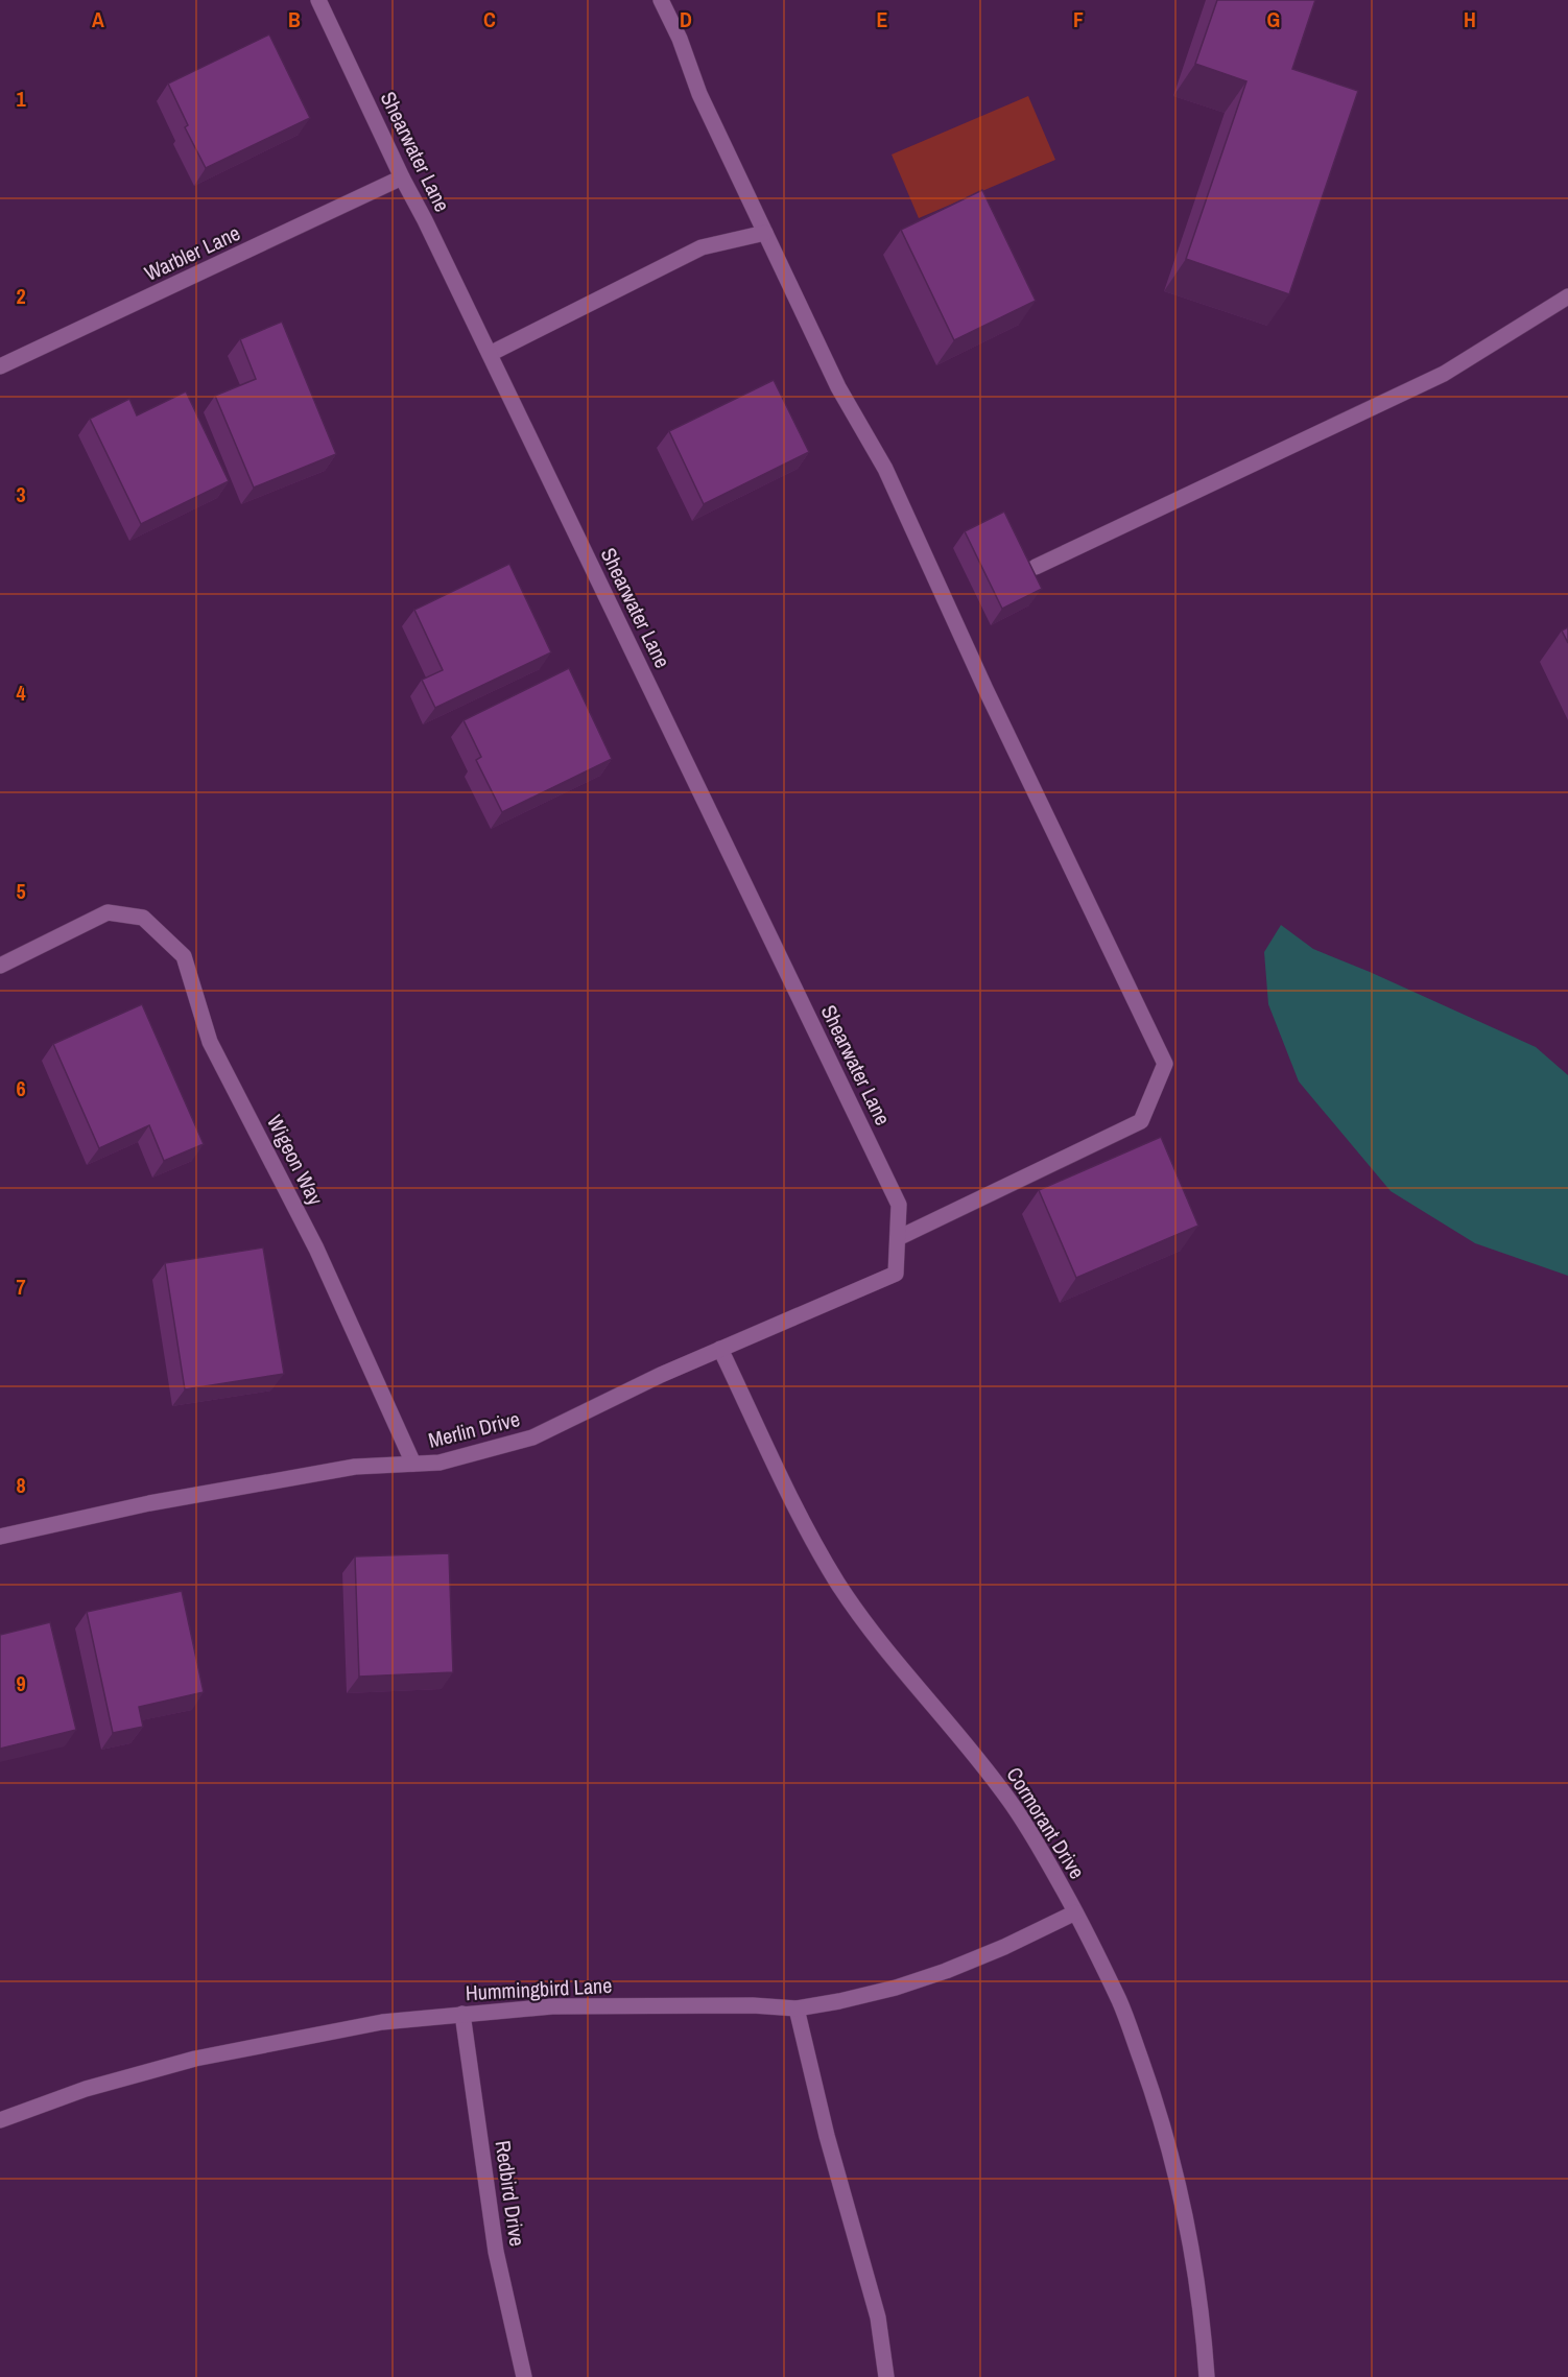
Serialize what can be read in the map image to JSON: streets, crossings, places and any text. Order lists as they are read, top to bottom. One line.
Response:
{"streets":{"street":["Shearwater Lane","Warbler Lane","Wigeon Way","Merlin Drive","Cormorant Drive","Hummingbird Lane","Redbird Drive"]},"crossings":[["Shearwater Lane","Warbler Lane"],["Shearwater Lane","Merlin Drive"],["Wigeon Way","Merlin Drive"],["Merlin Drive","Cormorant Drive"],["Cormorant Drive","Hummingbird Lane"],["Hummingbird Lane","Redbird Drive"]],"grid":{"columns":["A","B","C","D","E","F","G","H"],"rows":["1","2","3","4","5","6","7","8","9"]}}
